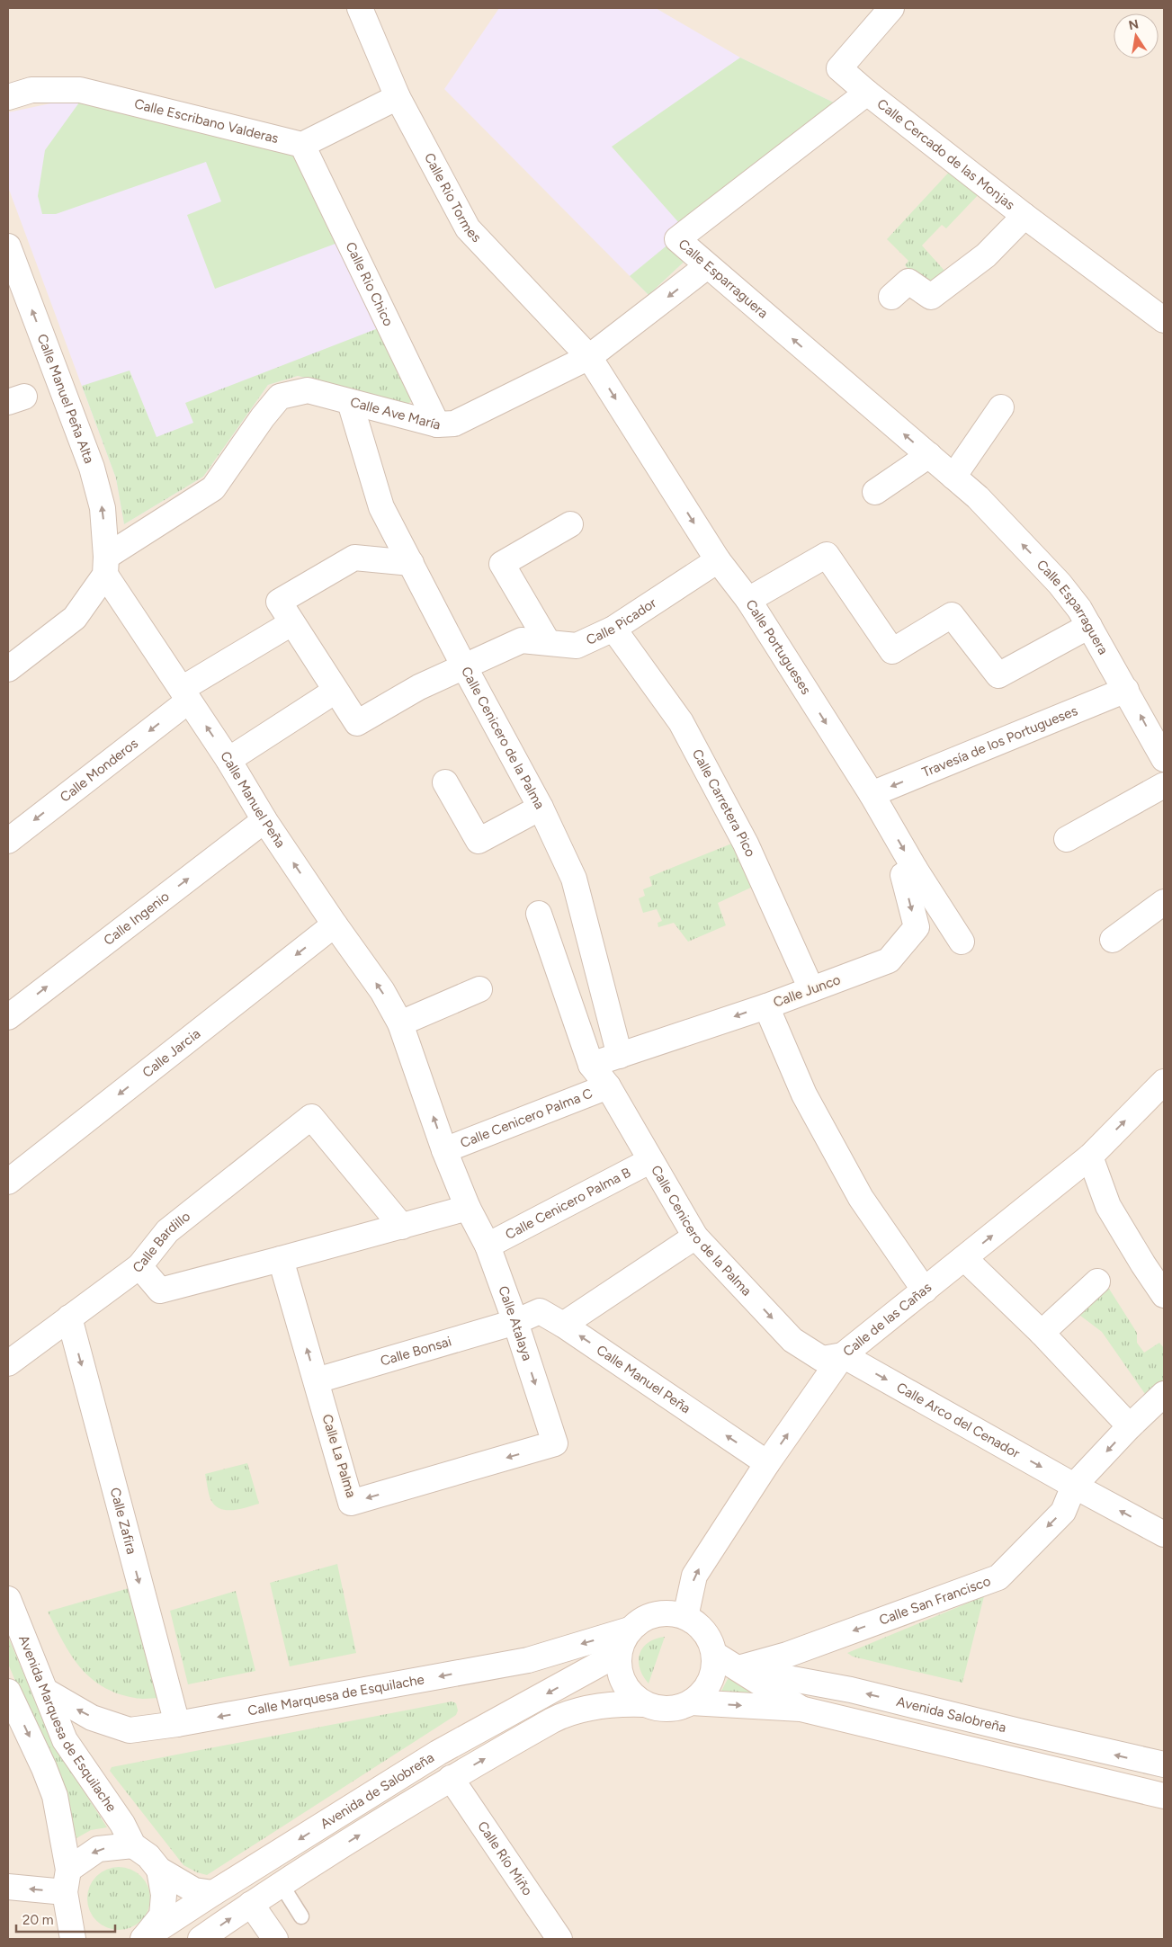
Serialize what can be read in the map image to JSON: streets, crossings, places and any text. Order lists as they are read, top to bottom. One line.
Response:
{"streets":{"street":["Calle Escribano Valderas","Calle Cercado de las Monjas","Calle Rio Tormes","Calle Esparraguera","Calle Rio Chico","Calle Manuel Peña Alta","Calle Ave María","Calle Picador","Calle Portugueses","Calle Cenicero de la Palma","Travesía de los Portugueses","Calle Monderos","Calle Manuel Peña","Calle Carretera Pico","Calle Ingenio","Calle Junco","Calle Jarcia","Calle Cenicero Palma C","Calle Cenicero Palma B","Calle Bardillo","Calle de las Cañas","Calle Atalaya","Calle Bonsai","Calle Arco del Cenador","Calle La Palma","Calle Zafira","Calle San Francisco","Calle Marquesa de Esquilache","Avenida Salobreña","Avenida Marquesa de Esquilache","Avenida de Salobreña","Calle Río Miño"]},"crossings":[["Calle Escribano Valderas","Calle Rio Chico"],["Calle Cercado de las Monjas","Calle Esparraguera"],["Calle Rio Tormes","Calle Ave María"],["Calle Rio Tormes","Calle Portugueses"],["Calle Esparraguera","Calle Ave María"],["Calle Esparraguera","Travesía de los Portugueses"],["Calle Rio Chico","Calle Ave María"],["Calle Manuel Peña Alta","Calle Ave María"],["Calle Manuel Peña Alta","Calle Manuel Peña"],["Calle Ave María","Calle Portugueses"],["Calle Ave María","Calle Cenicero de la Palma"],["Calle Ave María","Calle Manuel Peña"],["Calle Picador","Calle Portugueses"],["Calle Picador","Calle Cenicero de la Palma"],["Calle Picador","Calle Carretera Pico"],["Calle Portugueses","Travesía de los Portugueses"],["Calle Portugueses","Calle Junco"],["Calle Cenicero de la Palma","Calle Junco"],["Calle Cenicero de la Palma","Calle Cenicero Palma C"],["Calle Cenicero de la Palma","Calle Cenicero Palma B"],["Calle Cenicero de la Palma","Calle de las Cañas"],["Calle Cenicero de la Palma","Calle Arco del Cenador"],["Calle Monderos","Calle Manuel Peña"],["Calle Manuel Peña","Calle Ingenio"],["Calle Manuel Peña","Calle Jarcia"],["Calle Manuel Peña","Calle Cenicero Palma C"],["Calle Manuel Peña","Calle de las Cañas"],["Calle Manuel Peña","Calle Atalaya"],["Calle Manuel Peña","Calle Bonsai"],["Calle Carretera Pico","Calle Junco"],["Calle Cenicero Palma B","Calle Atalaya"],["Calle Bardillo","Calle Zafira"],["Calle de las Cañas","Calle Arco del Cenador"],["Calle de las Cañas","Calle Marquesa de Esquilache"],["Calle de las Cañas","Avenida Salobreña"],["Calle de las Cañas","Avenida de Salobreña"],["Calle Atalaya","Calle Bonsai"],["Calle Atalaya","Calle La Palma"],["Calle Bonsai","Calle La Palma"],["Calle Arco del Cenador","Calle San Francisco"],["Calle Zafira","Calle Marquesa de Esquilache"],["Calle San Francisco","Avenida Salobreña"],["Calle Marquesa de Esquilache","Avenida Salobreña"],["Calle Marquesa de Esquilache","Avenida Marquesa de Esquilache"],["Calle Marquesa de Esquilache","Avenida de Salobreña"],["Avenida Salobreña","Avenida de Salobreña"],["Avenida Marquesa de Esquilache","Avenida de Salobreña"],["Avenida de Salobreña","Calle Río Miño"]],"one_way":["Calle Esparraguera","Calle Manuel Peña Alta","Calle Portugueses","Calle Manuel Peña","Calle Ingenio","Calle Junco","Calle Jarcia","Calle de las Cañas","Calle Atalaya","Calle Zafira","Calle San Francisco","Calle Marquesa de Esquilache"],"scale_bar":"20 m","north":"top"}
